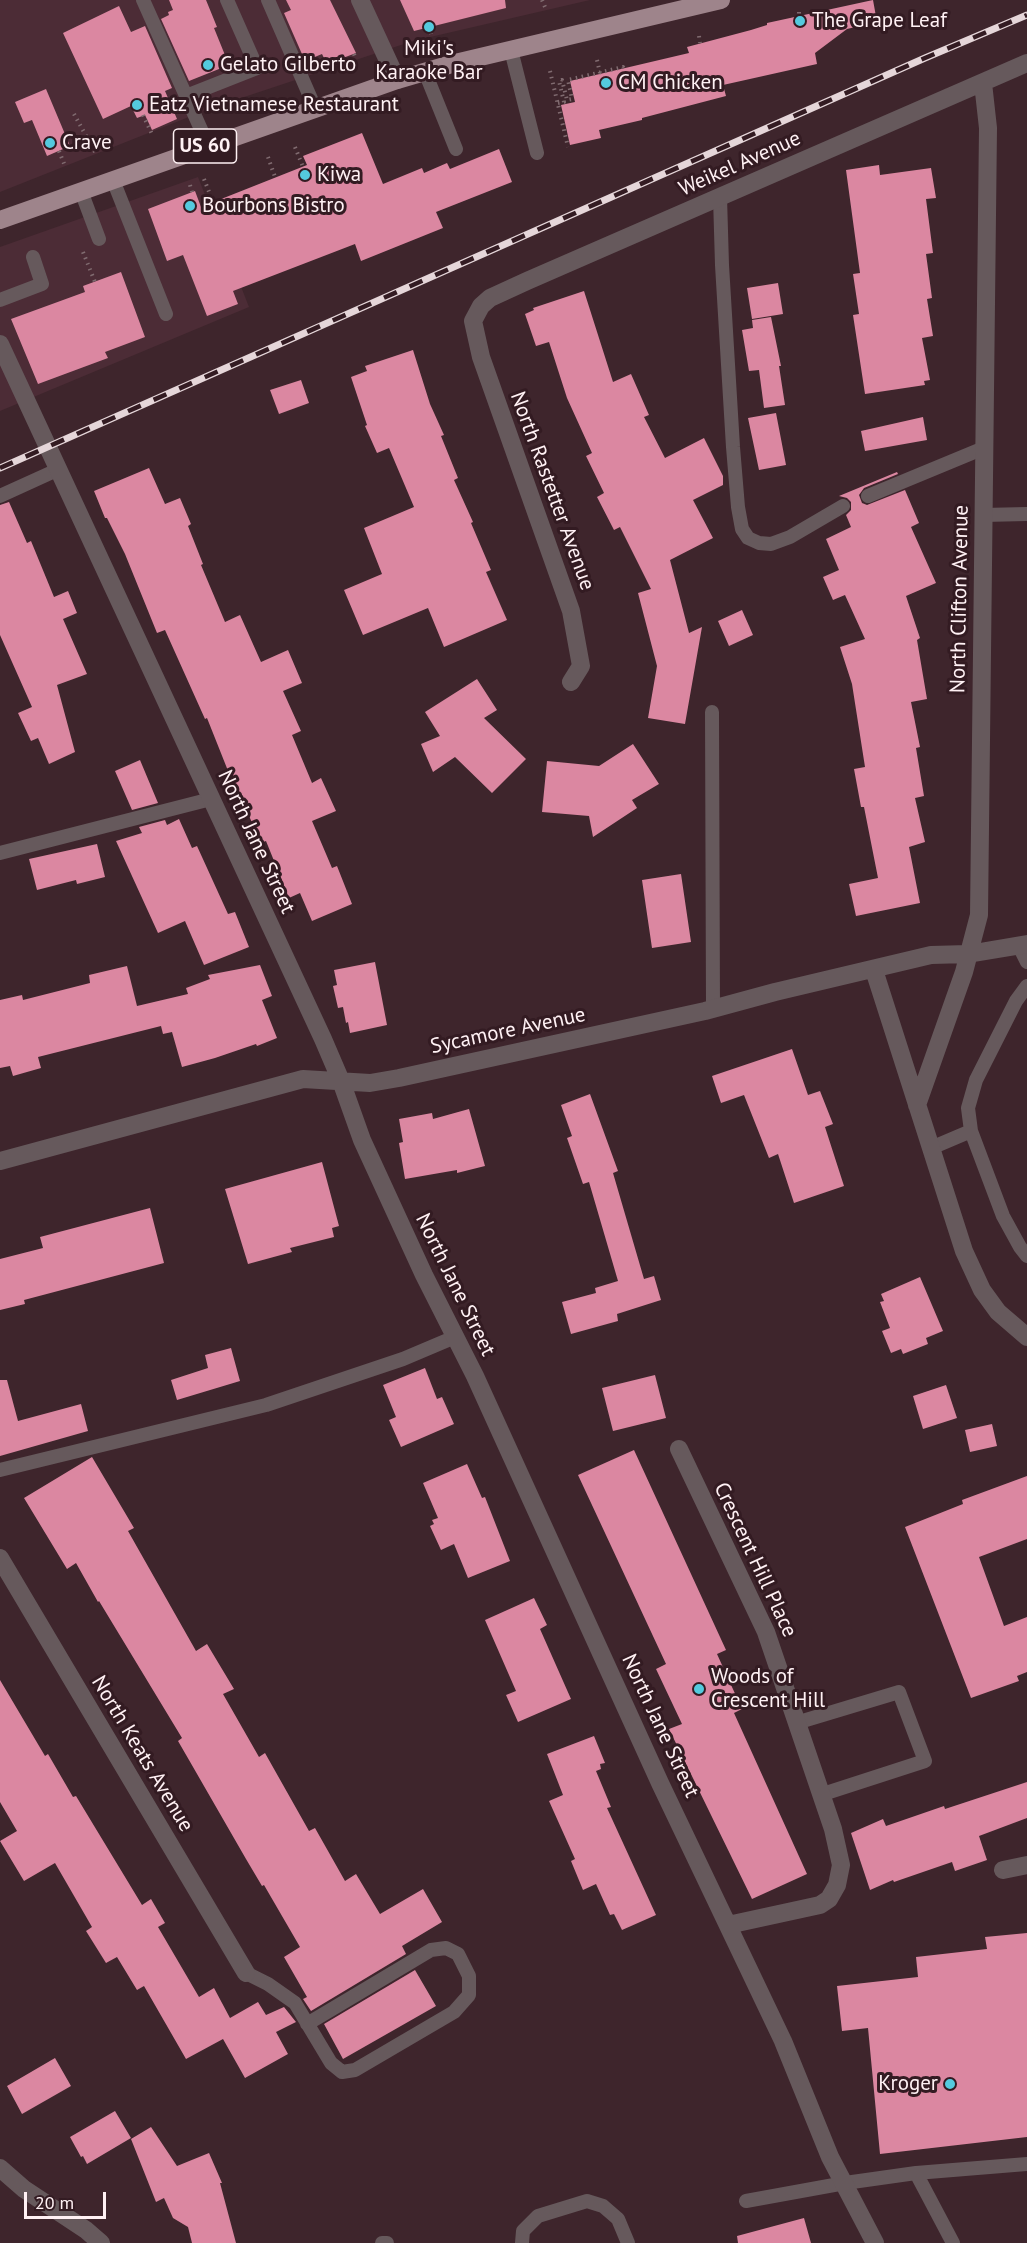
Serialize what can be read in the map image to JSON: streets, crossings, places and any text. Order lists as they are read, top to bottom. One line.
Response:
{"streets":{"main road":["US 60"],"street":["Weikel Avenue","North Rastetter Avenue","North Clifton Avenue","North Jane Street","Sycamore Avenue","Crescent Hill Place","North Keats Avenue"]},"crossings":[["Weikel Avenue","North Rastetter Avenue"],["Weikel Avenue","North Clifton Avenue"],["North Clifton Avenue","Sycamore Avenue"],["North Jane Street","Sycamore Avenue"],["North Jane Street","Crescent Hill Place"]],"places":["The Grape Leaf","Miki's Karaoke Bar","Gelato Gilberto","CM Chicken","Eatz Vietnamese Restaurant","Crave","Kiwa","Bourbons Bistro","Woods of Crescent Hill","Kroger"],"scale_bar":"20 m"}
